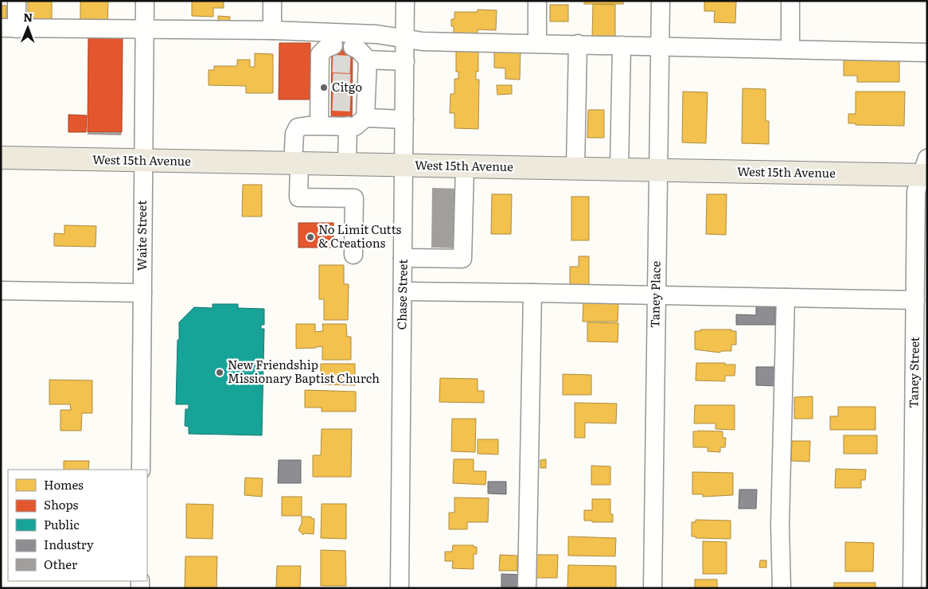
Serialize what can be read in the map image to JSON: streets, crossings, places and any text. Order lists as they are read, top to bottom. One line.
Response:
{"streets":{"main road":["West 15th Avenue"],"street":["Waite Street","Chase Street","Taney Place","Taney Street"]},"crossings":[["West 15th Avenue","Waite Street"],["West 15th Avenue","Chase Street"],["West 15th Avenue","Taney Place"],["West 15th Avenue","Taney Street"]],"places":["Citgo","No Limit Cutts & Creations","New Friendship Missionary Baptist Church"],"legend":["Homes","Shops","Public","Industry","Other"],"north":"top"}
